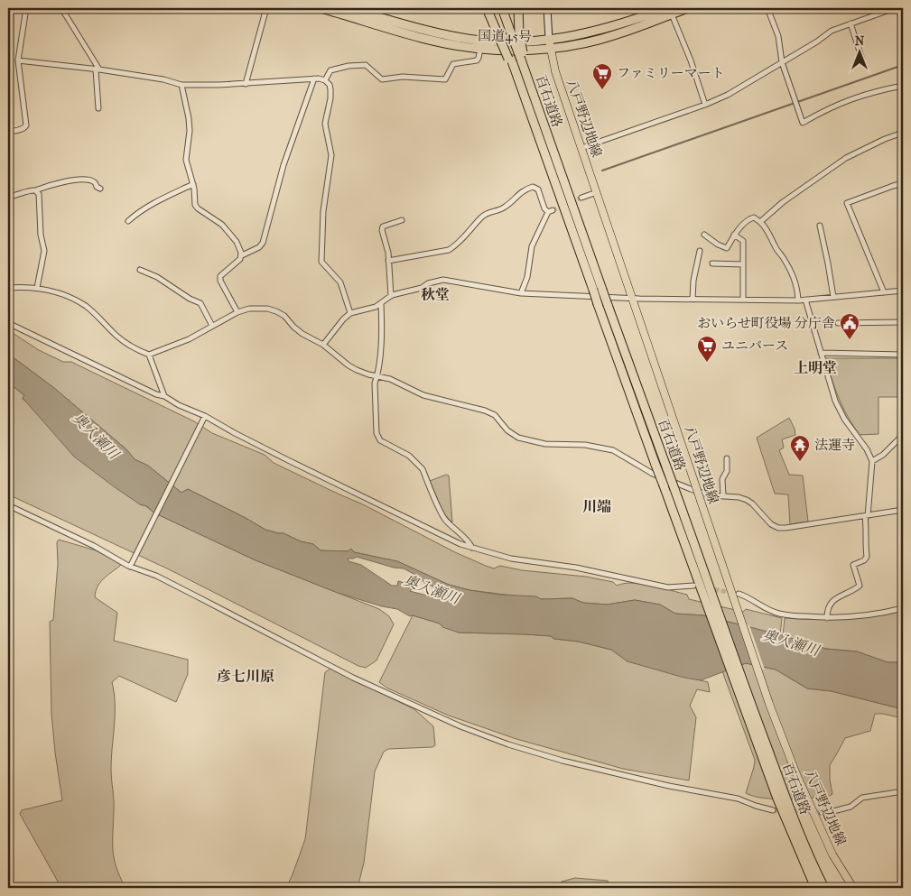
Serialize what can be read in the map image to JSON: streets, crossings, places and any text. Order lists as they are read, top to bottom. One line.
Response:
{"streets":{"highway":["国道45号","百石道路"],"main road":["八戸野辺地線"]},"crossings":[["国道45号","八戸野辺地線"]],"districts":["秋堂","上明堂","川端","彦七川原"],"water":["奥入瀬川"],"places":{"supermarket":["ファミリーマート","ユニバース"],"public building":["おいらせ町役場 分庁舎"],"temple":["法運寺"]},"north":"top"}
